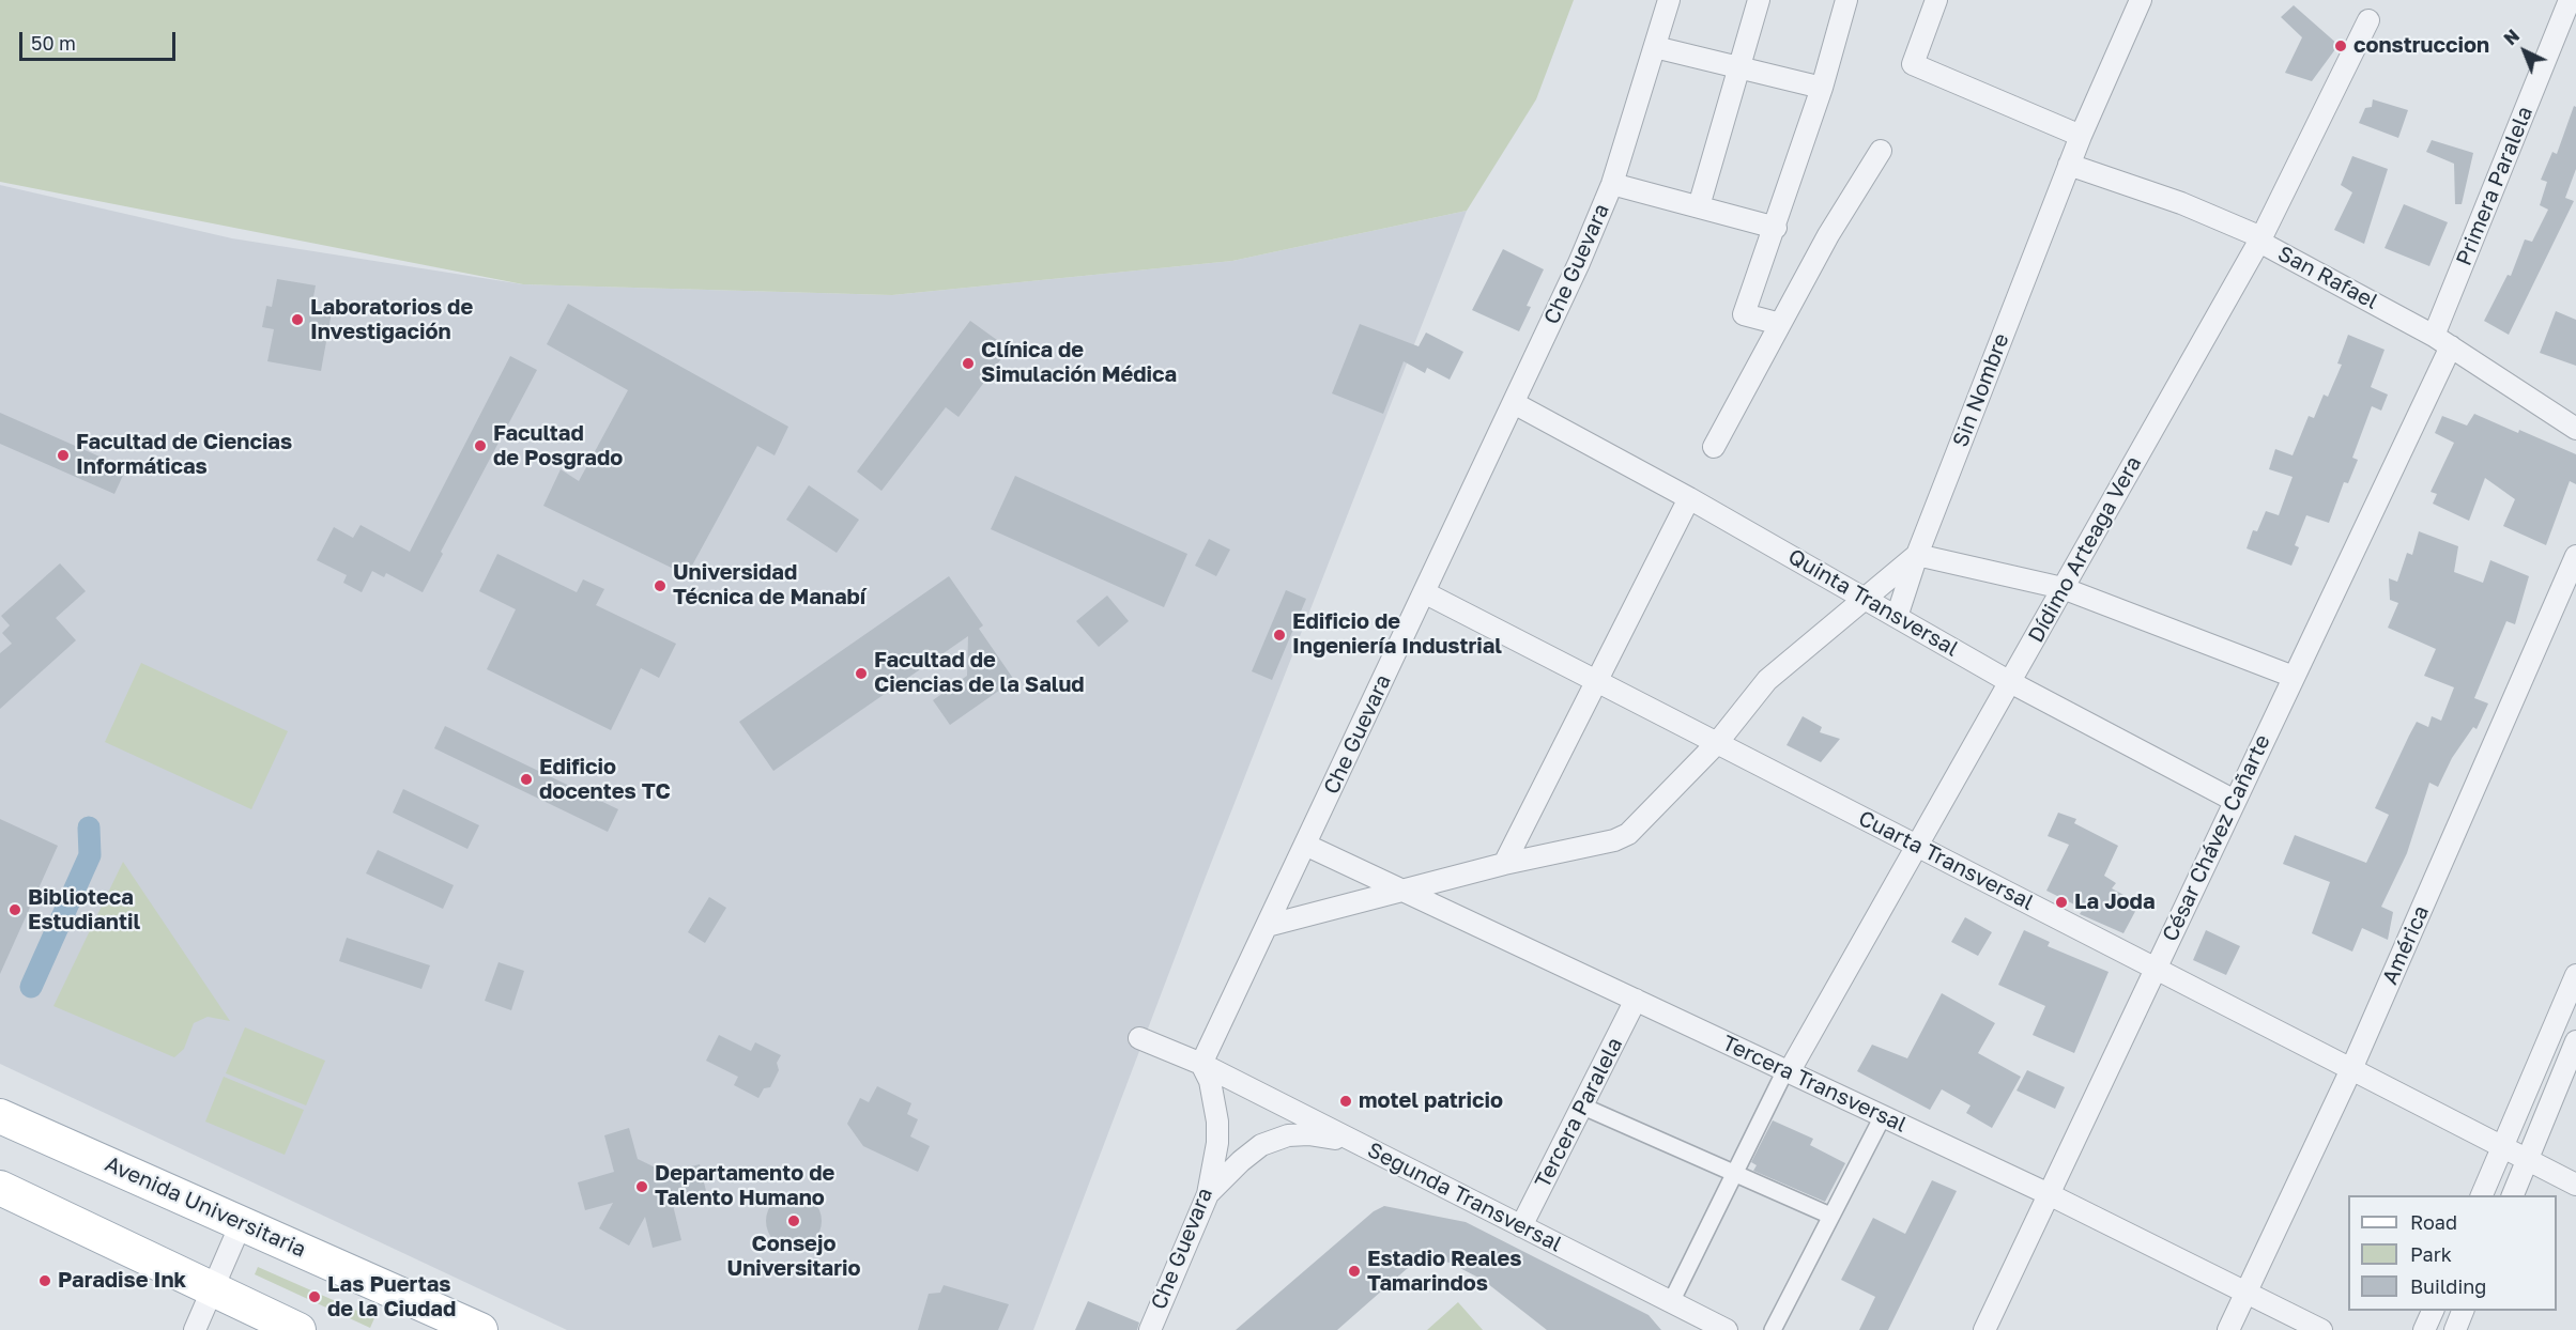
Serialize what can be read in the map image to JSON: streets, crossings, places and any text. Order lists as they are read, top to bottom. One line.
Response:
{"streets":{"main road":["Avenida Universitaria"],"street":["Primera Paralela","Che Guevara","San Rafael","Sin Nombre","Dídimo Arteaga Vera","Quinta Transversal","César Chávez Cañarte","Cuarta Transversal","América","Tercera Transversal","Tercera Paralela","Segunda Transversal"]},"crossings":[["Primera Paralela","San Rafael"],["Primera Paralela","César Chávez Cañarte"],["Che Guevara","Quinta Transversal"],["Che Guevara","Cuarta Transversal"],["Che Guevara","Tercera Transversal"],["Che Guevara","Segunda Transversal"],["San Rafael","Sin Nombre"],["San Rafael","Dídimo Arteaga Vera"],["San Rafael","César Chávez Cañarte"],["Sin Nombre","Quinta Transversal"],["Dídimo Arteaga Vera","Quinta Transversal"],["Dídimo Arteaga Vera","Cuarta Transversal"],["Dídimo Arteaga Vera","Tercera Transversal"],["Quinta Transversal","César Chávez Cañarte"],["César Chávez Cañarte","Cuarta Transversal"],["César Chávez Cañarte","Tercera Transversal"],["Cuarta Transversal","América"],["América","Tercera Transversal"],["Tercera Transversal","Tercera Paralela"],["Tercera Paralela","Segunda Transversal"]],"places":["construccion","Laboratorios de Investigación","Clínica de Simulación Médica","Facultad de Posgrado","Facultad de Ciencias Informáticas","Universidad Técnica de Manabí","Edificio de Ingeniería Industrial","Facultad de Ciencias de la Salud","Edificio docentes TC","La Joda","Biblioteca Estudiantil","motel patricio","Departamento de Talento Humano","Consejo Universitario","Estadio Reales Tamarindos","Paradise Ink","Las Puertas de la Ciudad"],"legend":["Road","Park","Building"],"scale_bar":"50 m","north":"top left"}
